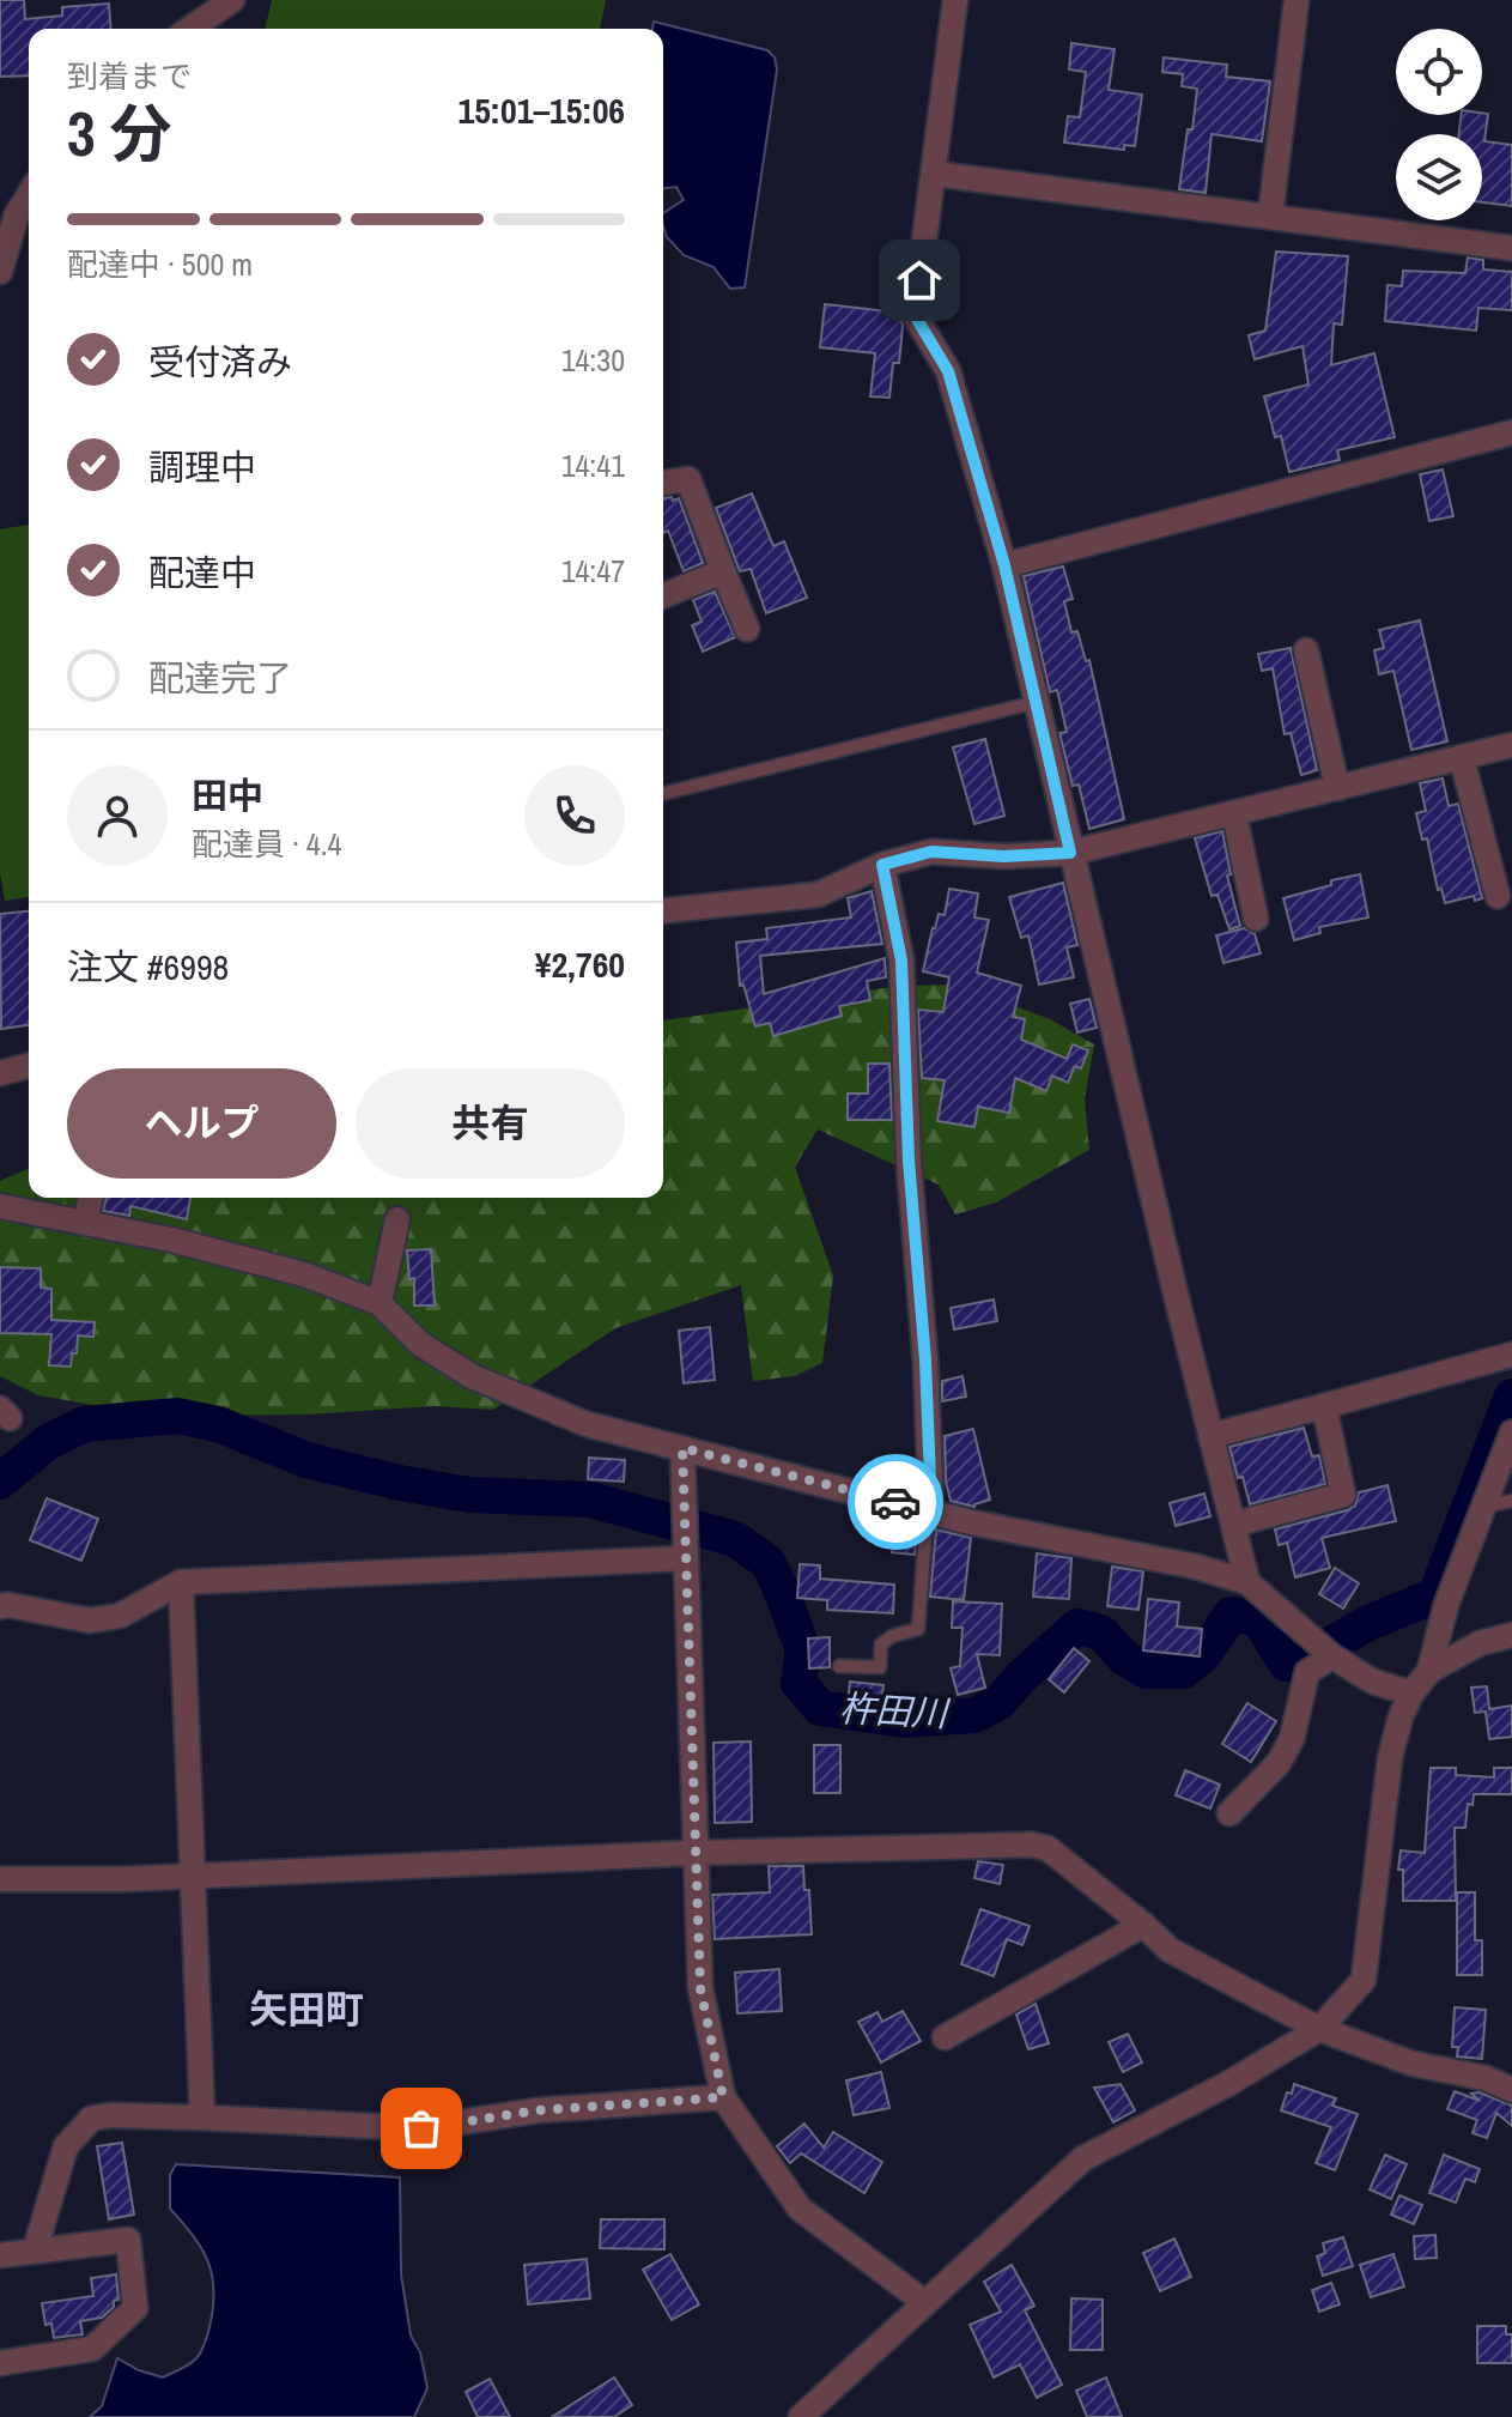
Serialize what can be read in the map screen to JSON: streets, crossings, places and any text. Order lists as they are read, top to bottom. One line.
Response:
{"districts":["矢田町"],"water":["杵田川"],"page":{"heading":["3 分","到着まで","15:01–15:06"],"panel":["田中","配達員 · 4.4","注文 #6998","¥2,760"],"bar":"配達中 · 500 m","list":[["受付済み","14:30"],["調理中","14:41"],["配達中","14:47"],"配達完了"],"buttons":["ヘルプ","共有"]}}
